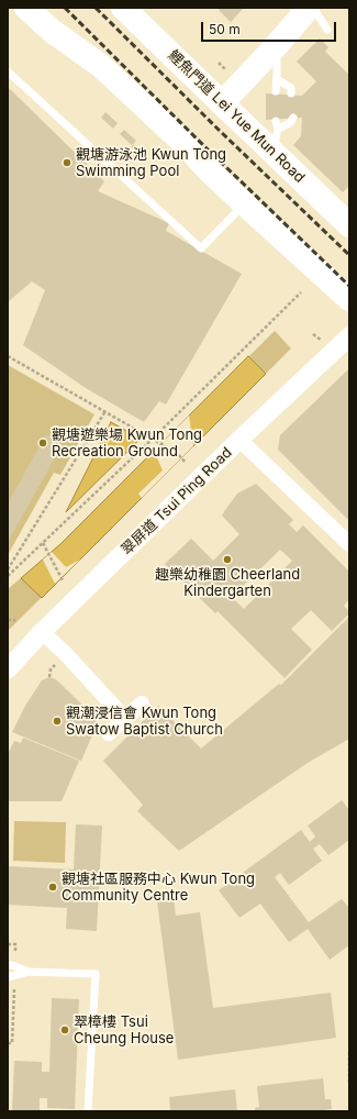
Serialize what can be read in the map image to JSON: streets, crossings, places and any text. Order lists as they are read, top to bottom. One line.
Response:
{"streets":{"main road":["鯉魚門道 Lei Yue Mun Road"],"street":["翠屏道 Tsui Ping Road"]},"places":["觀塘游泳池 Kwun Tong Swimming Pool","觀塘遊樂場 Kwun Tong Recreation Ground","趣樂幼稚園 Cheerland Kindergarten","觀潮浸信會 Kwun Tong Swatow Baptist Church","觀塘社區服務中心 Kwun Tong Community Centre","翠樟樓 Tsui Cheung House"],"scale_bar":"50 m"}
